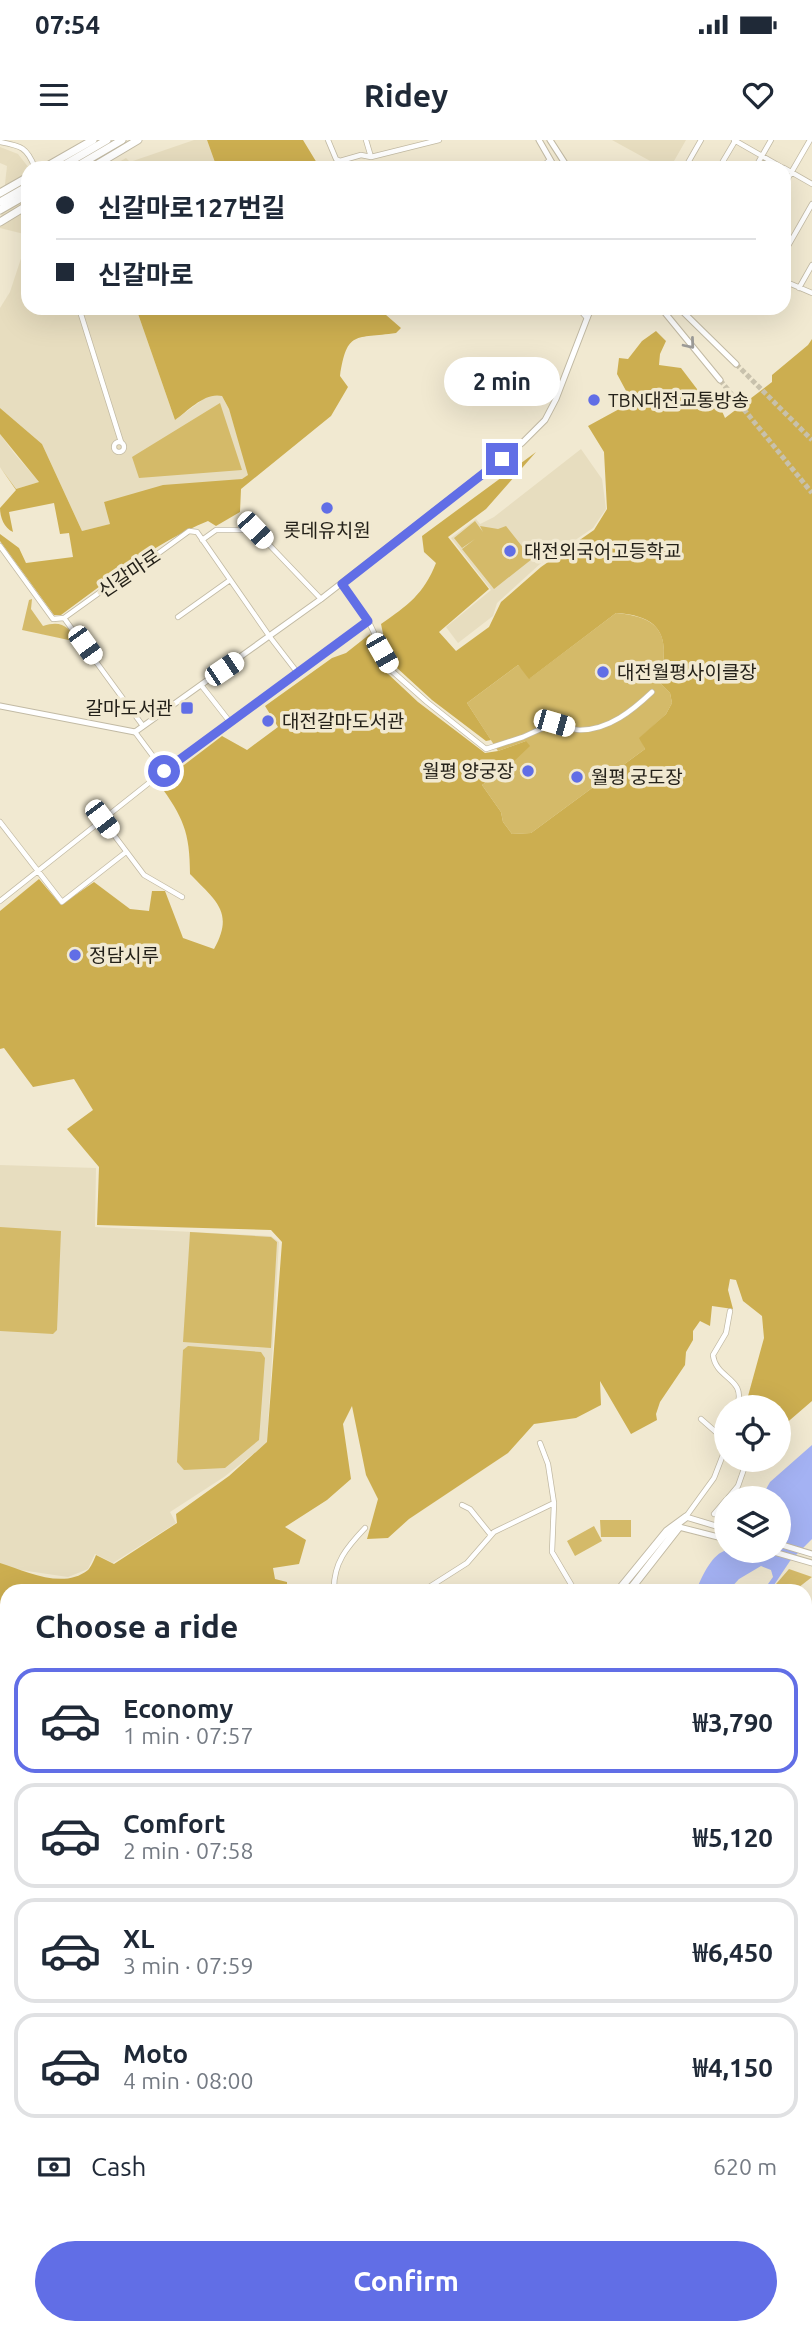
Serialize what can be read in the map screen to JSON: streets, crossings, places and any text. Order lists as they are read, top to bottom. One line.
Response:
{"streets":{"street":["신갈마로"]},"places":{"other":["TBN대전교통방송","롯데유치원","대전외국어고등학교","대전월평사이클장","대전갈마도서관","월평 양궁장","월평 궁도장","정담시루"],"transit":["갈마도서관"]},"page":{"status":"07:54","header":"Ridey","banner":["신갈마로127번길","신갈마로"],"bubble":"2 min","heading":"Choose a ride","list":[{"name":"Economy","note":"1 min · 07:57","value":"₩3,790"},{"name":"Comfort","note":"2 min · 07:58","value":"₩5,120"},{"name":"XL","note":"3 min · 07:59","value":"₩6,450"},{"name":"Moto","note":"4 min · 08:00","value":"₩4,150"}],"pay":["Cash","620 m"],"buttons":"Confirm"}}
